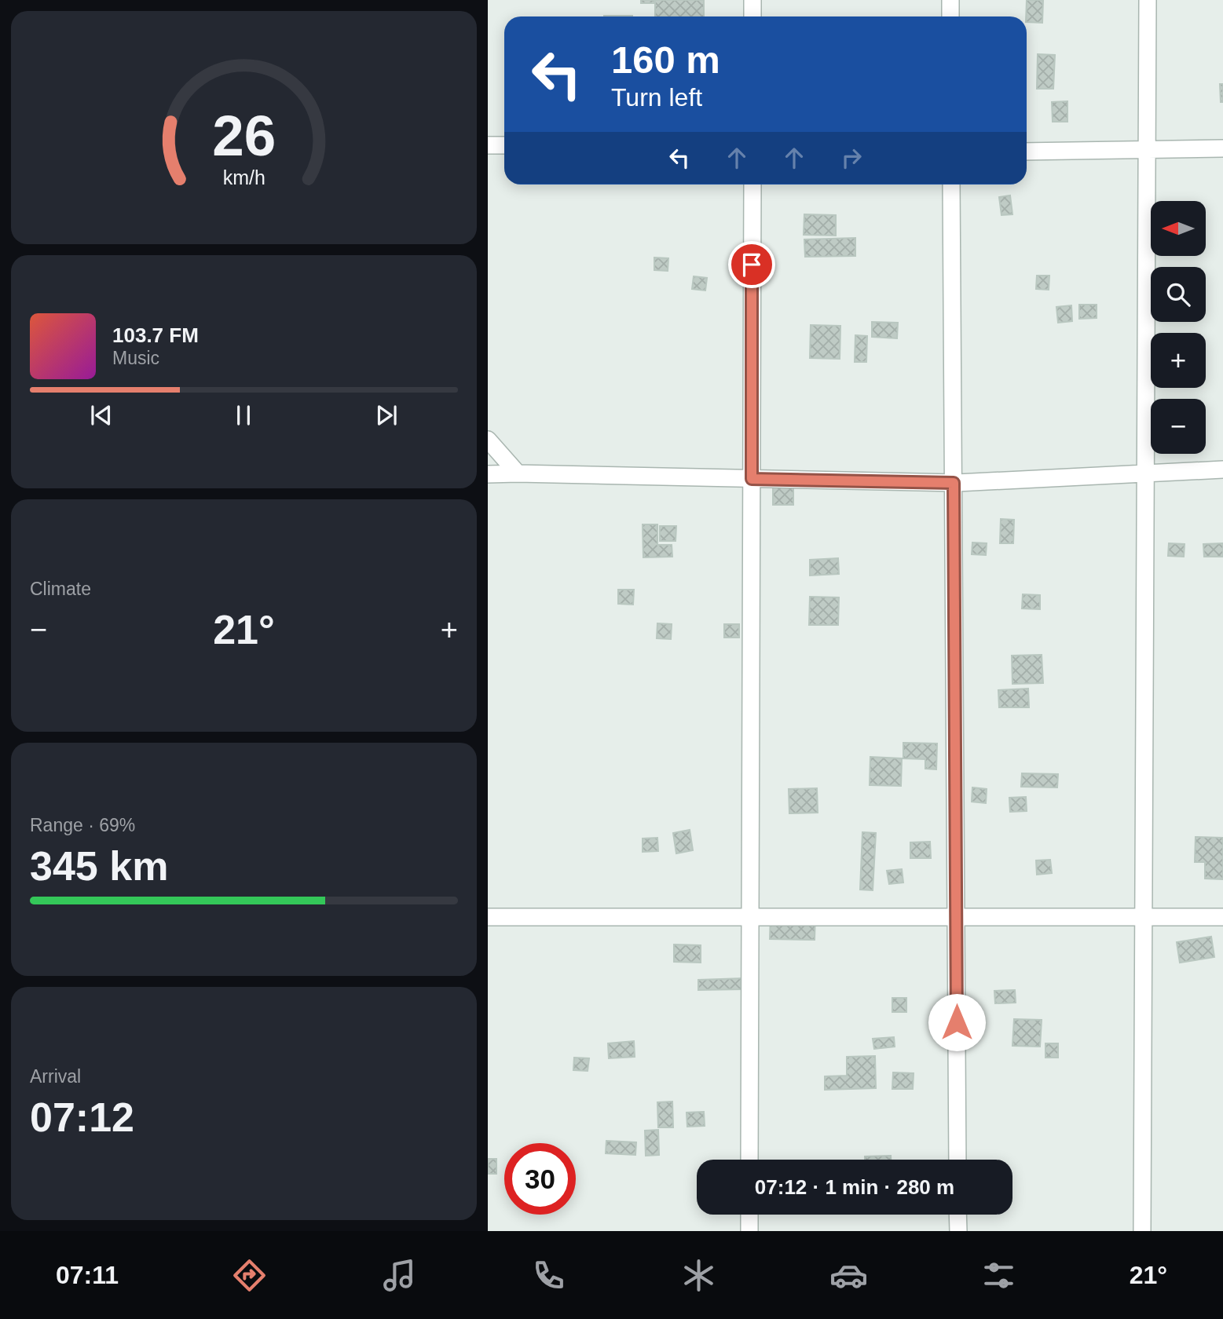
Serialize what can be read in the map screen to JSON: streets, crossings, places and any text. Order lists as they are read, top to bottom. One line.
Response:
{"north":"left","page":{"turn":["160 m","Turn left"],"map_buttons":["+","−"],"song":["103.7 FM","Music"],"tile":["Climate",["Range · 69%","345 km"],["Arrival","07:12"]],"heat":["−","21°","+"],"limit":"30","trip":"07:12 · 1 min · 280 m","tabs":["07:11","21°"],"gauge":["26","km/h"]}}
